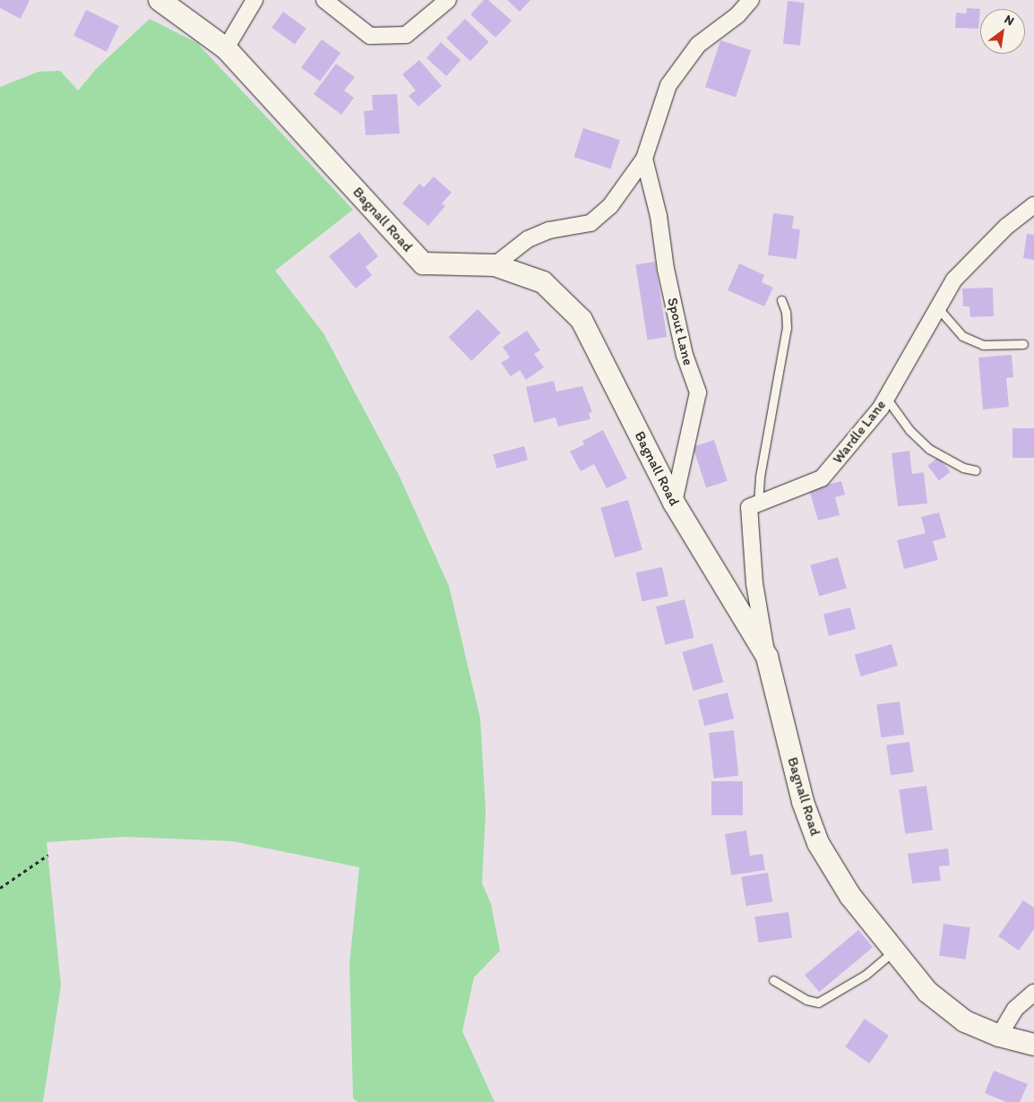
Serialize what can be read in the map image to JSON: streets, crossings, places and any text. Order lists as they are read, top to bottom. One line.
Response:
{"streets":{"street":["Bagnall Road","Spout Lane","Wardle Lane"]},"crossings":[["Bagnall Road","Spout Lane"]],"north":"top right"}
